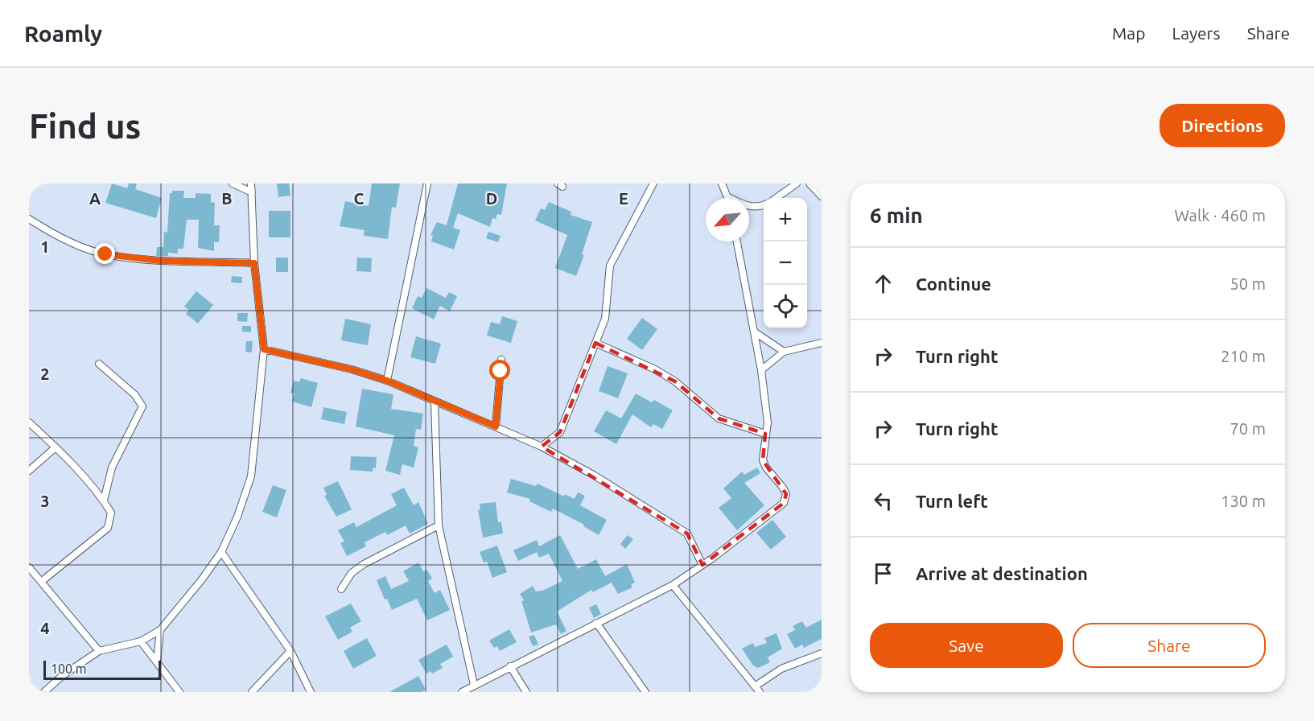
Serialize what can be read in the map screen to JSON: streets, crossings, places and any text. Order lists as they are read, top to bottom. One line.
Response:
{"scale_bar":"100 m","north":"bottom left","page":{"header":"Roamly","nav":["Map","Layers","Share"],"buttons":["Directions",["Save","Share"]],"title":"Find us","heading":["6 min","Walk · 460 m"],"map_buttons":["+","−"],"list":[["Continue","50 m"],["Turn right","210 m"],["Turn right","70 m"],["Turn left","130 m"],"Arrive at destination"],"scale":"100 m"},"grid":{"columns":["A","B","C","D","E"],"rows":["1","2","3","4"]}}
